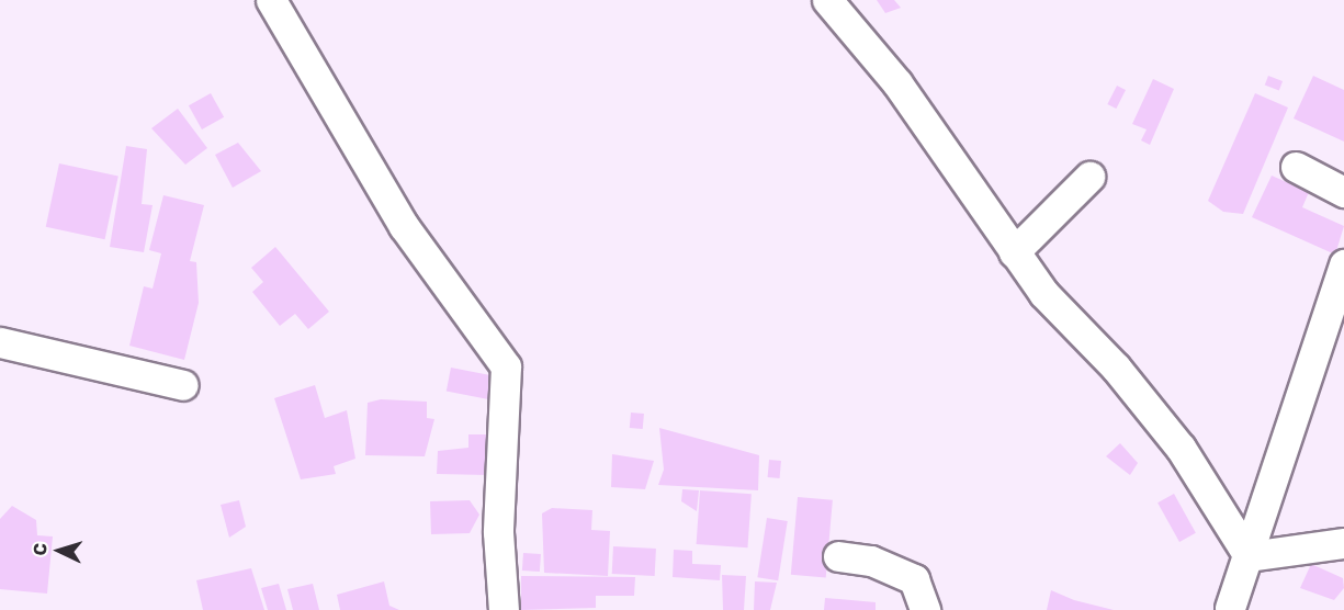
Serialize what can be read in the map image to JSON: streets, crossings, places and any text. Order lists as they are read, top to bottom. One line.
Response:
{"north":"left"}
